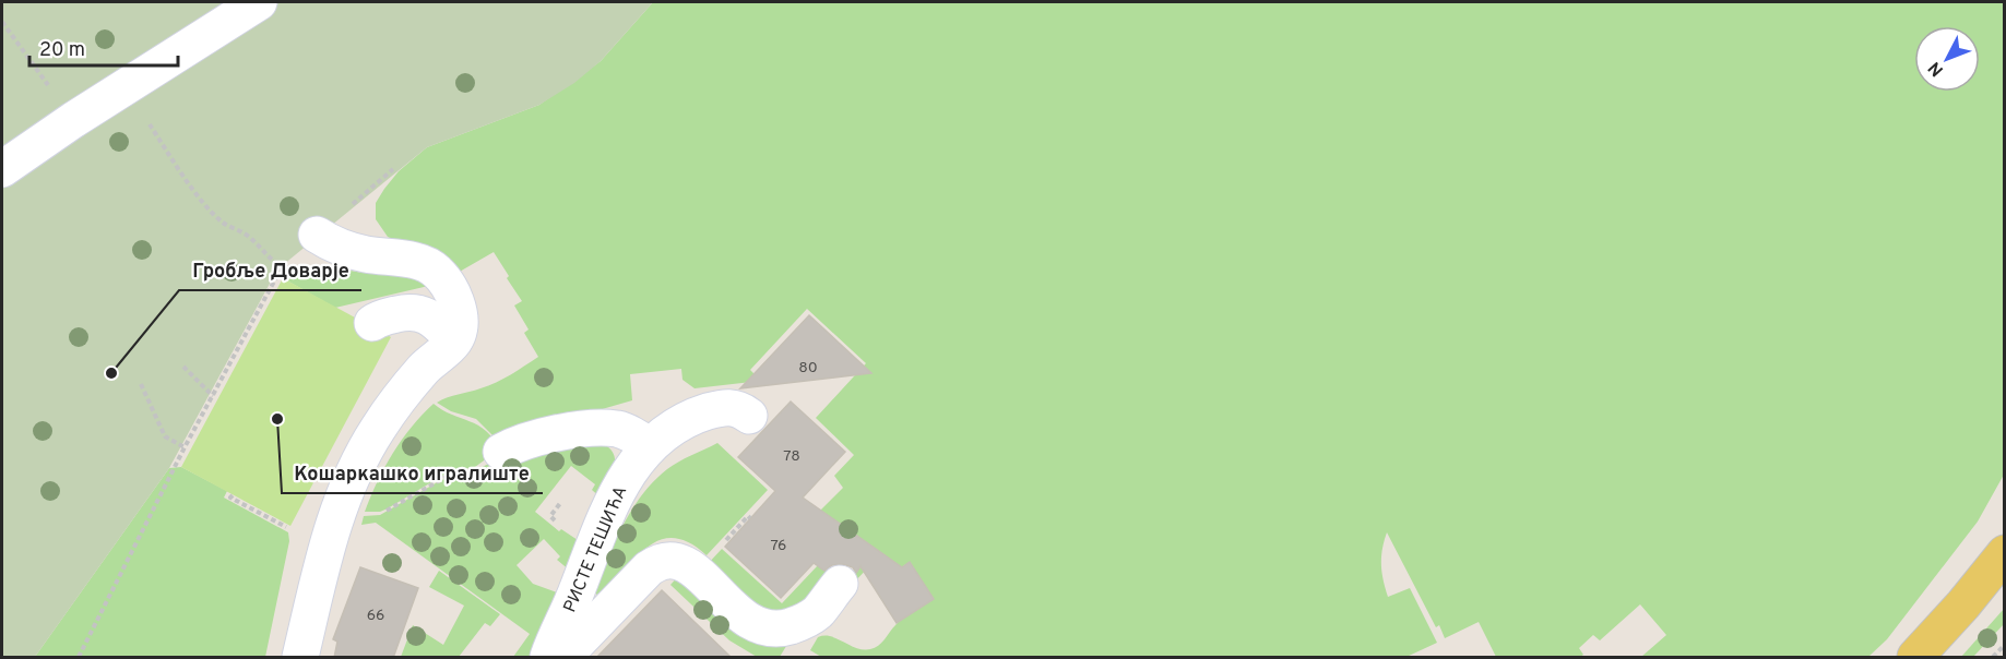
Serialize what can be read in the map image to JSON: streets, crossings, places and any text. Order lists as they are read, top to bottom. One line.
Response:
{"streets":{"street":["РИСТЕ ТЕШИЋА"]},"places":["Гробље Доварје","Кошаркашко игралиште"],"house_numbers":["80","78","76","66"],"scale_bar":"20 m","north":"bottom left"}
